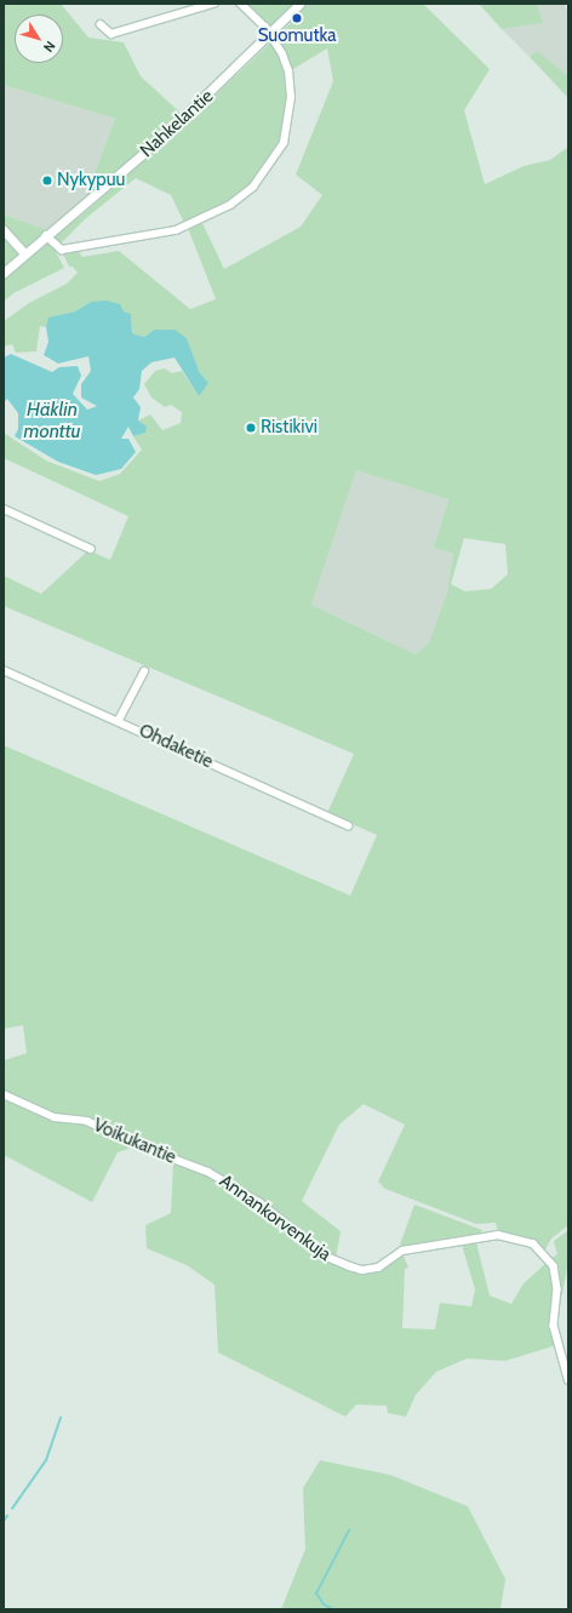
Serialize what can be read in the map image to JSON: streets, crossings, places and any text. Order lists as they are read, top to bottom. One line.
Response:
{"streets":{"main road":["Nahkelantie"],"street":["Ohdaketie","Voikukantie","Annankorvenkuja"]},"crossings":[["Voikukantie","Annankorvenkuja"]],"water":["Häklin monttu"],"places":["Suomutka","Nykypuu","Ristikivi"],"north":"bottom right"}
